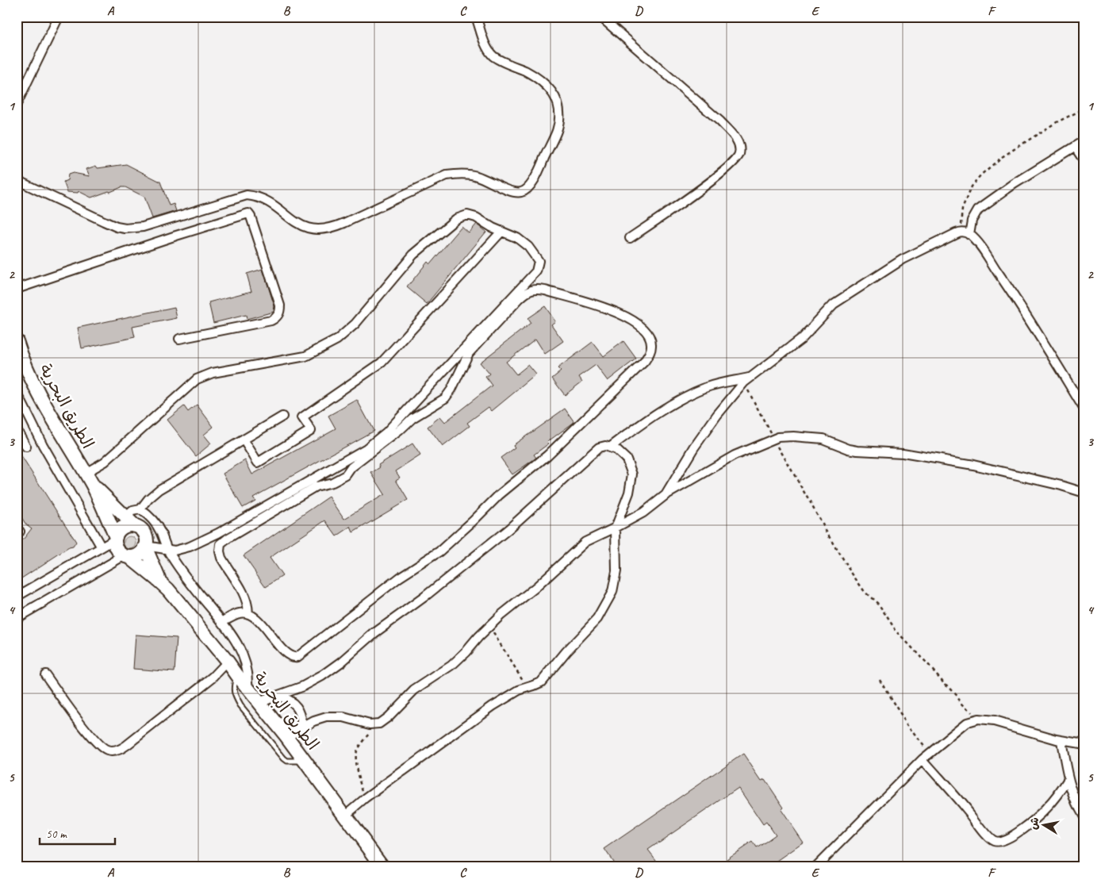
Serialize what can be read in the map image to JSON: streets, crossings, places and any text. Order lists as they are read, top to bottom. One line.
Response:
{"streets":{"main road":["الطريق البحرية"]},"scale_bar":"50 m","north":"left","grid":{"columns":["A","B","C","D","E","F"],"rows":["1","2","3","4","5"]}}
